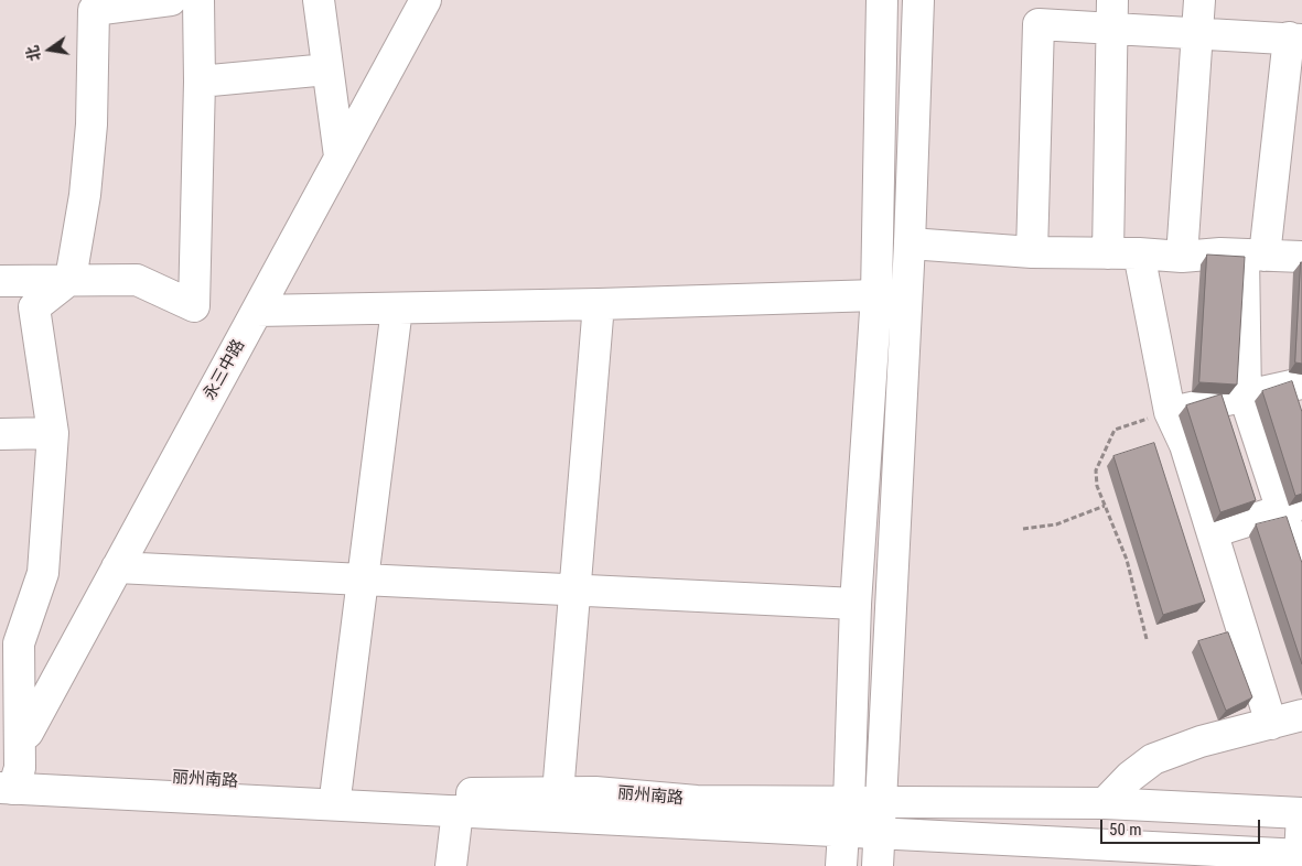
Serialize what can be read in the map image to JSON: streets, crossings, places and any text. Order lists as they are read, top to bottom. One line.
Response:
{"streets":{"street":["永三中路","丽州南路"]},"scale_bar":"50 m","north":"left"}
